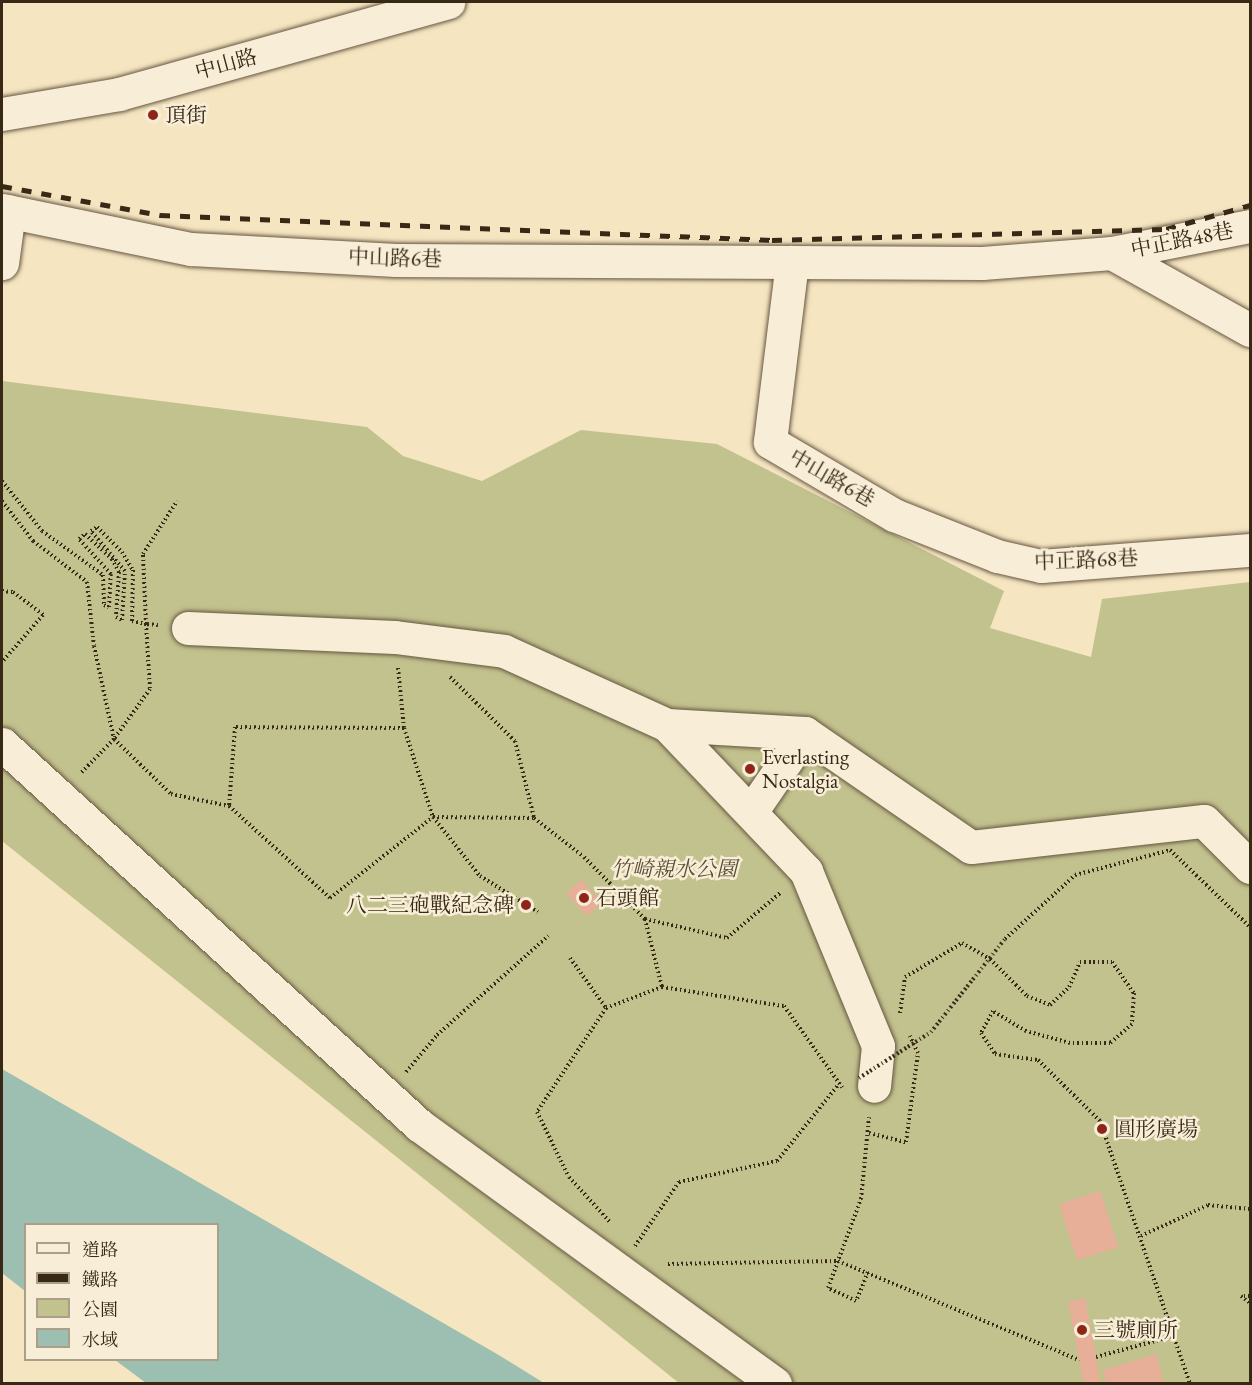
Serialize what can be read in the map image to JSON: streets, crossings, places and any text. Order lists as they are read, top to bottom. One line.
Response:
{"streets":{"street":["中山路","中正路48巷","中山路6巷","中正路68巷"]},"crossings":[["中正路48巷","中山路6巷"],["中山路6巷","中正路68巷"]],"parks":["竹崎親水公園"],"places":["頂街","Everlasting Nostalgia","石頭館","八二三砲戰紀念碑","圓形廣場","三號廁所"],"legend":["道路","鐵路","公園","水域"]}
